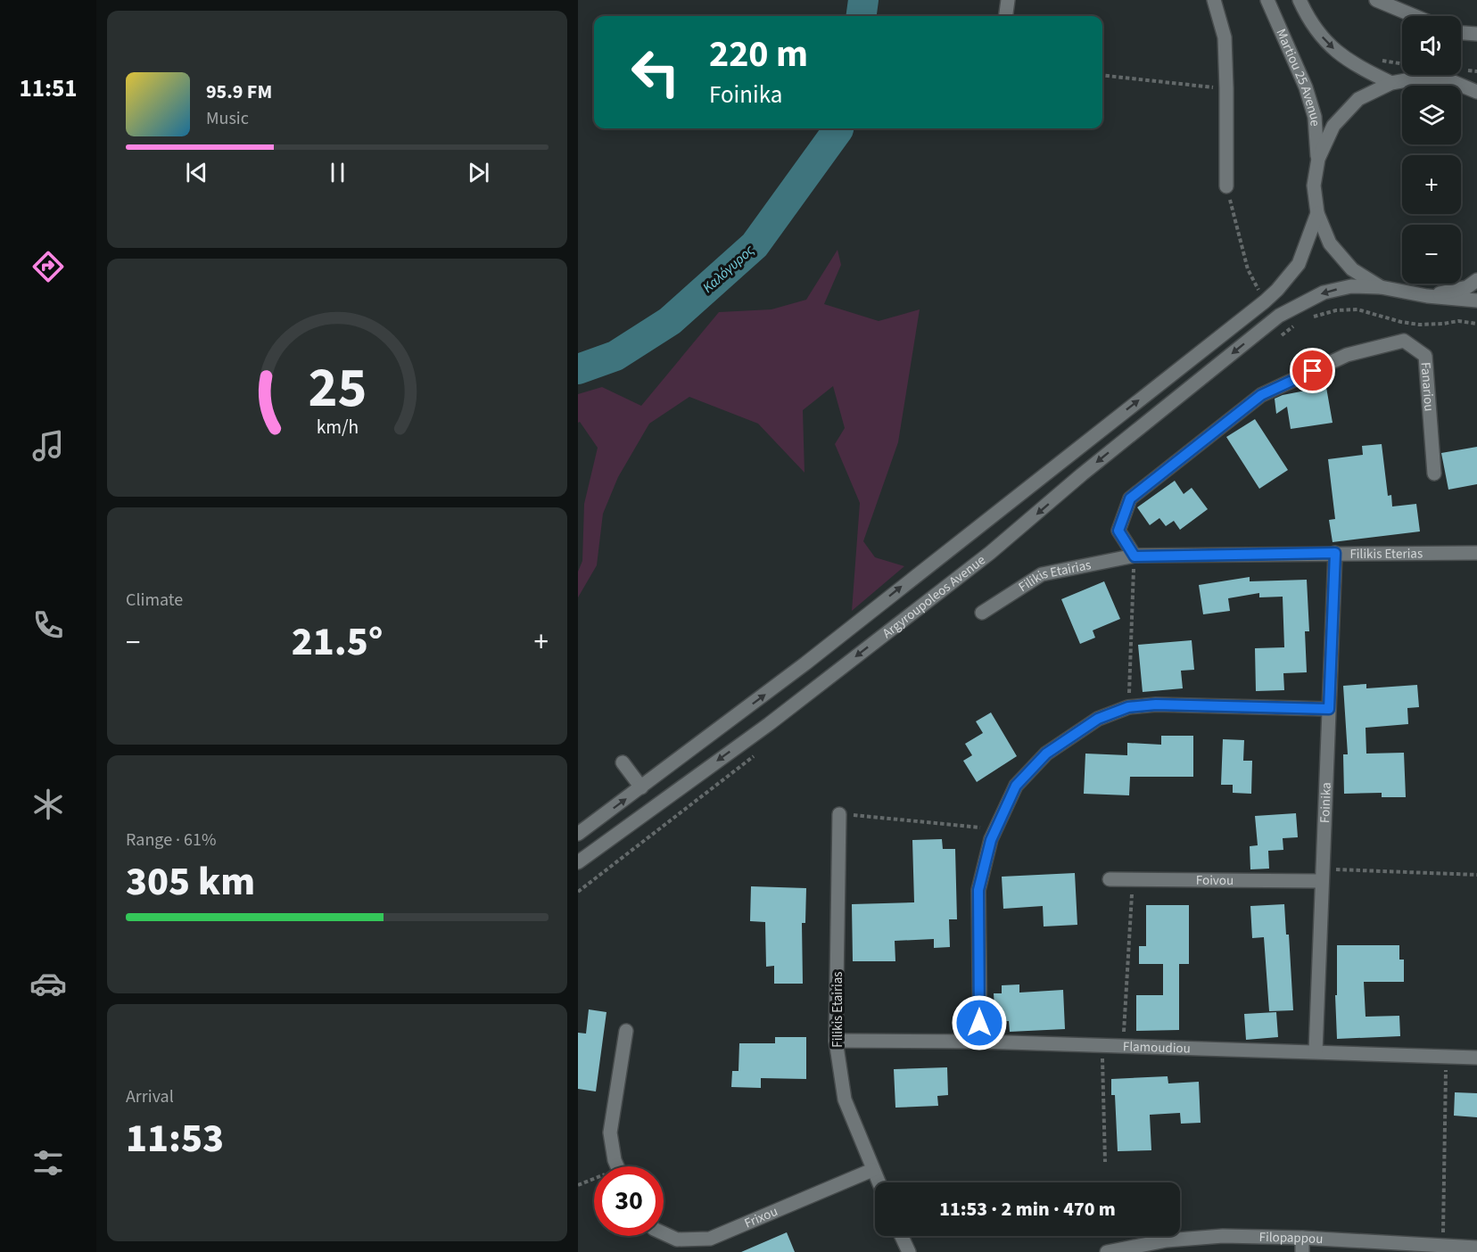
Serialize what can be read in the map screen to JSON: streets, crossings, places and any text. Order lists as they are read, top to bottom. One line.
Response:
{"streets":{"street":["Martiou 25 Avenue","Fanariou","Filikis Eterias","Filikis Etairias","Argyroupoleos Avenue","Foinika","Foivou","Flamoudiou","Frixou","Filopappou"]},"crossings":[["Fanariou","Filikis Eterias"],["Fanariou","Filikis Etairias"],["Filikis Eterias","Filikis Etairias"],["Filikis Eterias","Foinika"],["Filikis Etairias","Flamoudiou"],["Filikis Etairias","Frixou"],["Foinika","Foivou"],["Foinika","Flamoudiou"]],"water":["Καλόγυρος"],"page":{"tabs":"11:51","map_buttons":["+","−"],"turn":["220 m","Foinika"],"song":["95.9 FM","Music"],"tile":["Climate",["Range · 61%","305 km"],["Arrival","11:53"]],"heat":["−","21.5°","+"],"limit":"30","trip":"11:53 · 2 min · 470 m","gauge":["25","km/h"]}}
